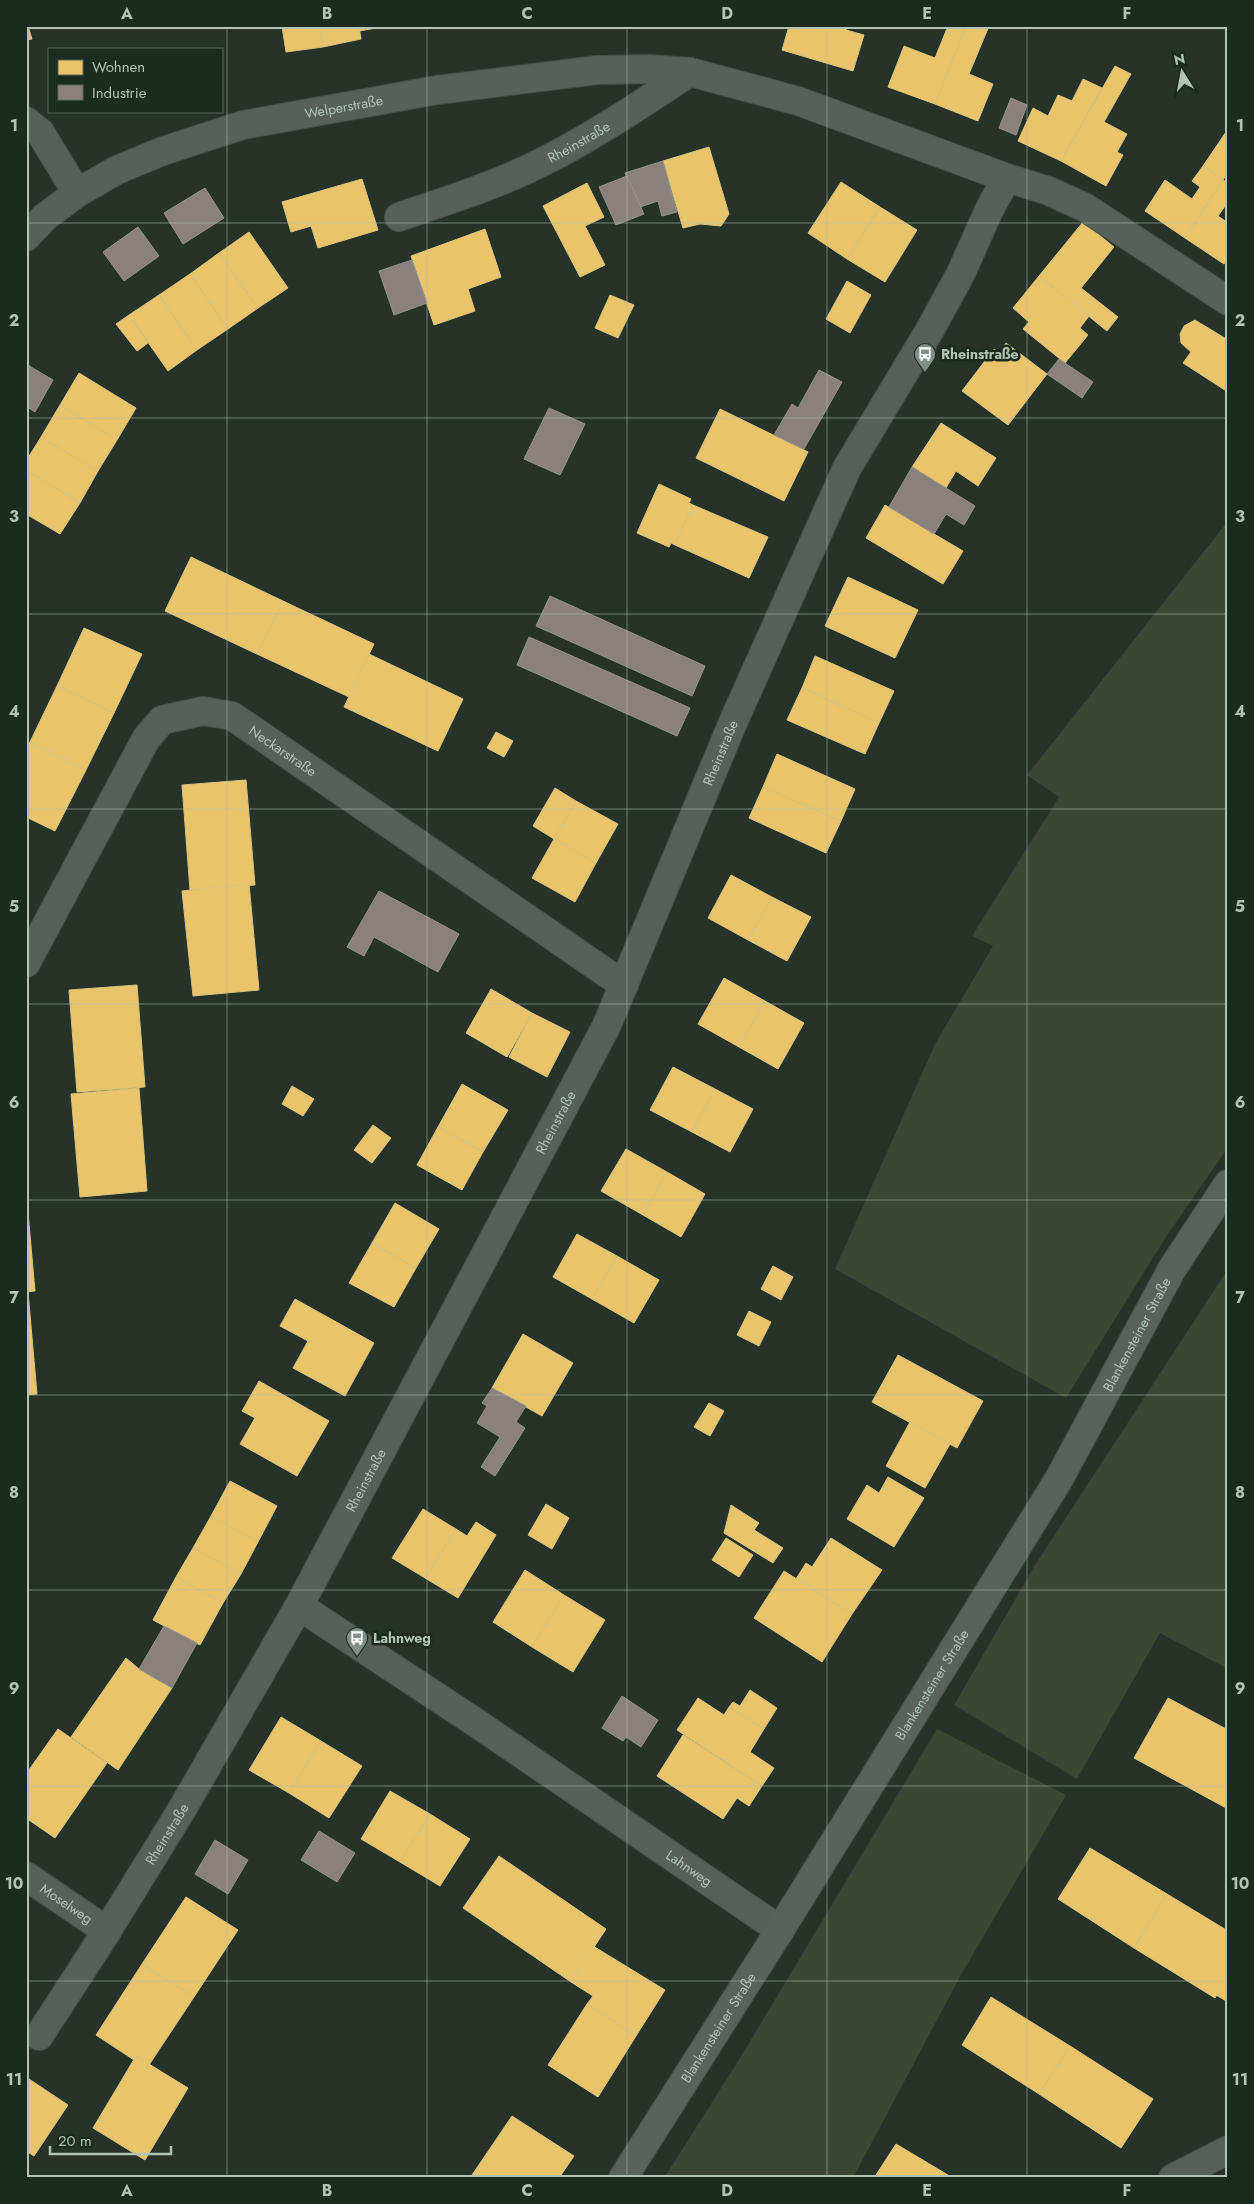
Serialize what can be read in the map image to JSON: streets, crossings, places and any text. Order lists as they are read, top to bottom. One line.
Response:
{"streets":{"main road":["Blankensteiner Straße"],"street":["Welperstraße","Rheinstraße","Neckarstraße","Lahnweg","Moselweg"]},"crossings":[["Welperstraße","Rheinstraße"],["Rheinstraße","Neckarstraße"],["Rheinstraße","Lahnweg"],["Rheinstraße","Moselweg"],["Blankensteiner Straße","Lahnweg"]],"places":{"bus stop":["Rheinstraße","Lahnweg"]},"legend":["Wohnen","Industrie"],"scale_bar":"20 m","north":"top","grid":{"columns":["A","B","C","D","E","F"],"rows":["1","2","3","4","5","6","7","8","9","10","11"]}}
